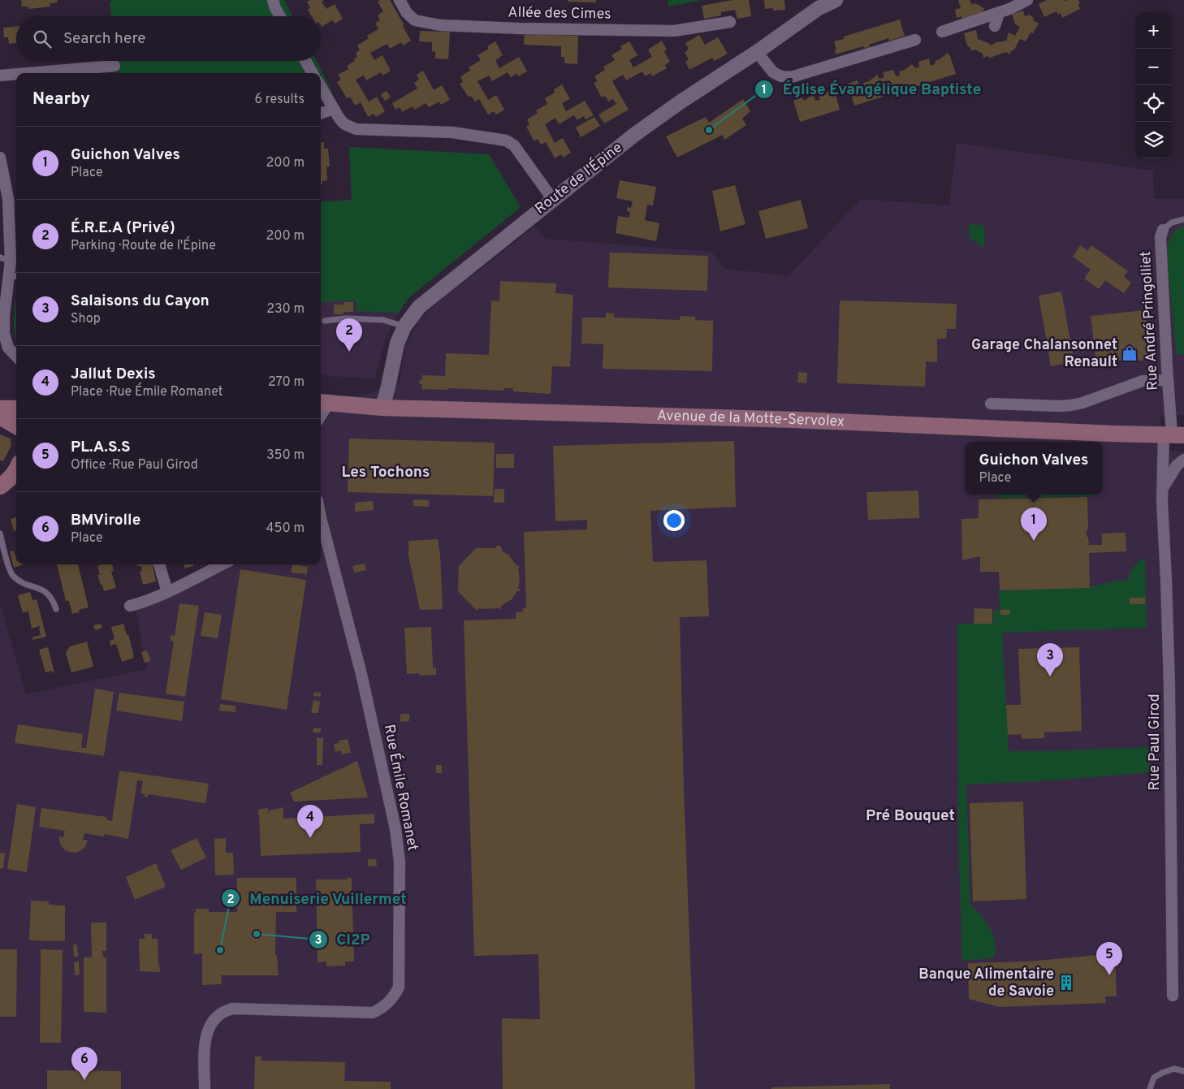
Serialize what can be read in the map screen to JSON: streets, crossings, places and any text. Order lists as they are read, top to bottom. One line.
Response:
{"streets":{"main road":["Avenue de la Motte-Servolex"],"street":["Allée des Cimes","Route de l'Épine","Rue André Pringolliet","Rue Paul Girod","Rue Émile Romanet"]},"crossings":[["Route de l'Épine","Avenue de la Motte-Servolex"],["Rue André Pringolliet","Avenue de la Motte-Servolex"],["Rue André Pringolliet","Rue Paul Girod"],["Avenue de la Motte-Servolex","Rue Paul Girod"]],"districts":["Les Tochons","Pré Bouquet"],"places":{"other":["Église Évangélique Baptiste","CI2P","Menuiserie Vuillermet"],"shop":["Garage Chalansonnet Renault"],"building":["Banque Alimentaire de Savoie"]},"page":{"map_buttons":["+","−"],"search":"Search here","heading":["Nearby","6 results"],"list":[{"mark":"1","name":"Guichon Valves","note":"Place","value":"200 m"},{"mark":"2","name":"É.R.E.A (Privé)","note":"Parking · Route de l'Épine","value":"200 m"},{"mark":"3","name":"Salaisons du Cayon","note":"Shop","value":"230 m"},{"mark":"4","name":"Jallut Dexis","note":"Place · Rue Émile Romanet","value":"270 m"},{"mark":"5","name":"PL.A.S.S","note":"Office · Rue Paul Girod","value":"350 m"},{"mark":"6","name":"BMVirolle","note":"Place","value":"450 m"}],"pins":["2","1","3","4","5","6"],"popup":["Guichon Valves","Place"]}}
